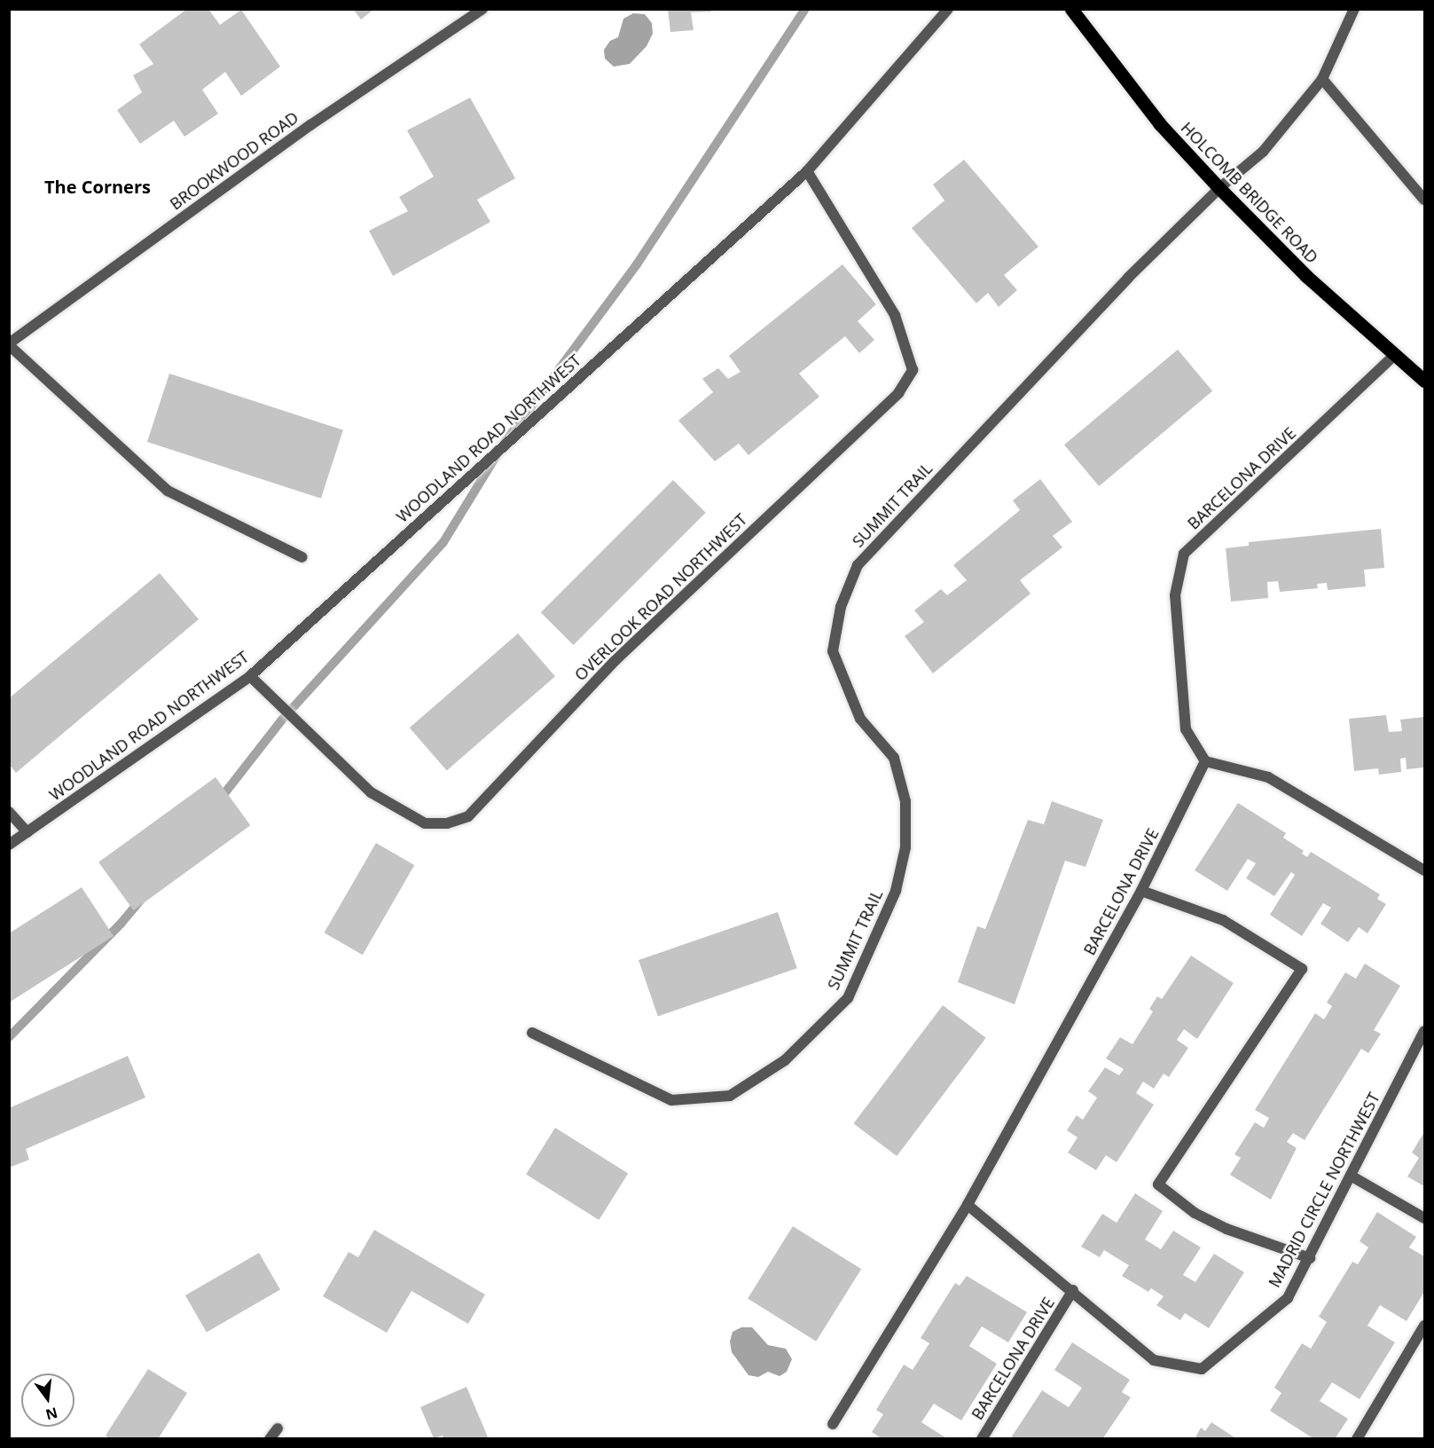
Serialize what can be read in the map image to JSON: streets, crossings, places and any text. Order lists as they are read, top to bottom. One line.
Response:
{"streets":{"main road":["HOLCOMB BRIDGE ROAD"],"street":["BROOKWOOD ROAD","WOODLAND ROAD NORTHWEST","BARCELONA DRIVE","SUMMIT TRAIL","OVERLOOK ROAD NORTHWEST","MADRID CIRCLE NORTHWEST"]},"crossings":[["HOLCOMB BRIDGE ROAD","BARCELONA DRIVE"],["HOLCOMB BRIDGE ROAD","SUMMIT TRAIL"],["WOODLAND ROAD NORTHWEST","OVERLOOK ROAD NORTHWEST"],["BARCELONA DRIVE","MADRID CIRCLE NORTHWEST"]],"districts":["The Corners"],"north":"bottom"}
